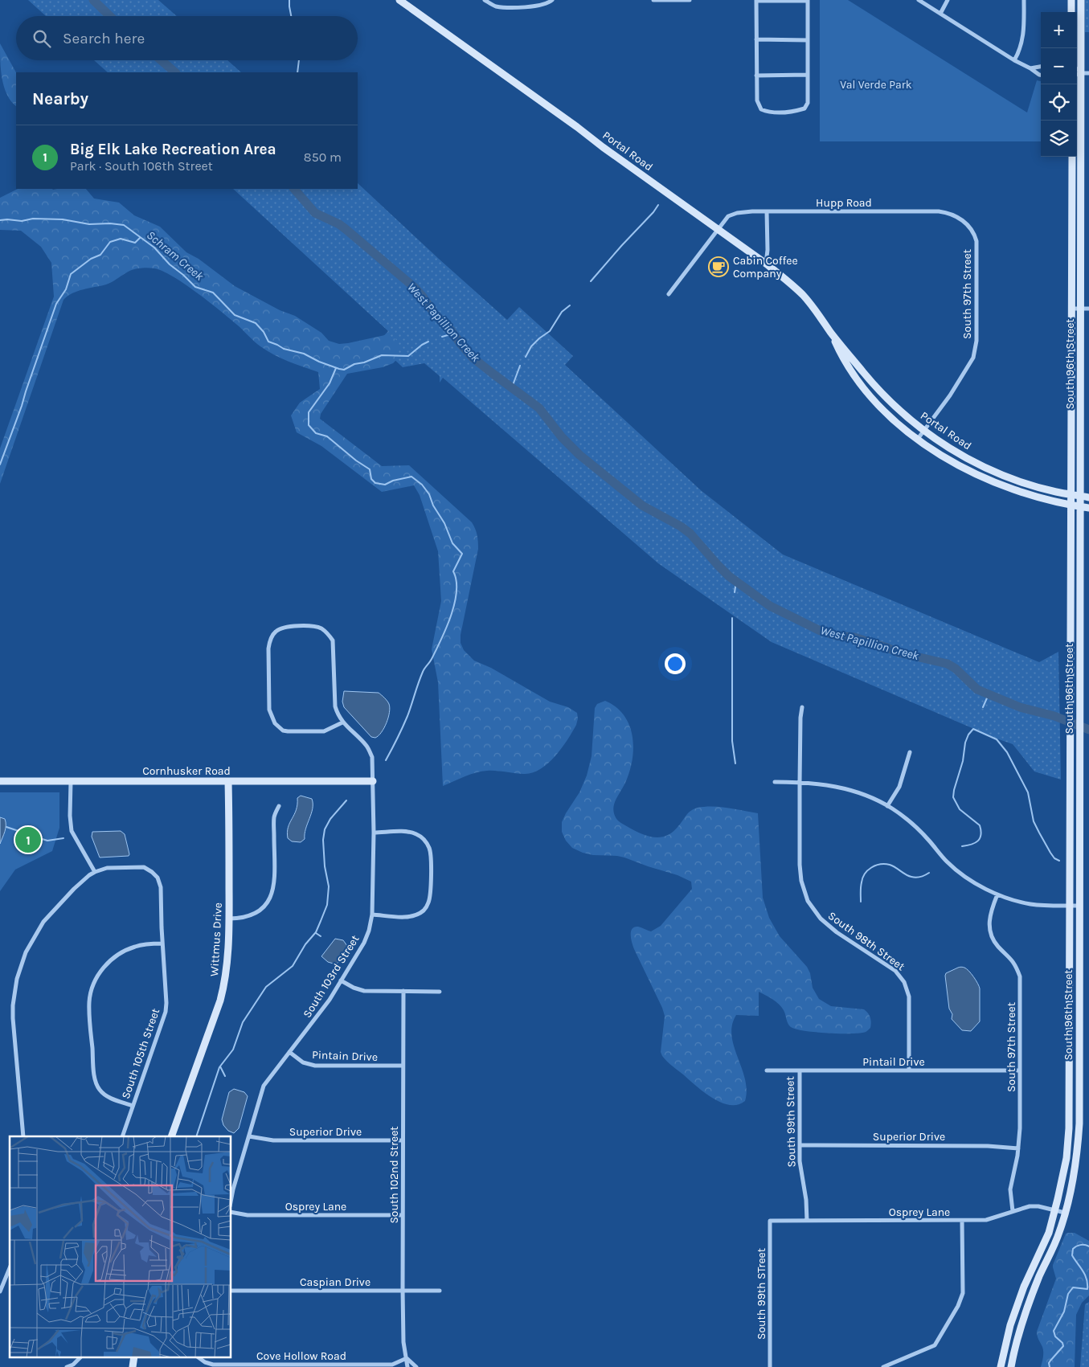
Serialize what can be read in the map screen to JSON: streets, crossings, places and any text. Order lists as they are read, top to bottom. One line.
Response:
{"streets":{"main road":["Portal Road","South 96th Street","Cornhusker Road","Wittmus Drive"],"street":["Hupp Road","South 97th Street","South 98th Street","South 103rd Street","South 105th Street","Pintain Drive","Pintail Drive","South 99th Street","Superior Drive","South 102nd Street","Osprey Lane","Caspian Drive","South 99th STreet","Cove Hollow Road"]},"crossings":[["Portal Road","Hupp Road"],["Portal Road","South 97th Street"],["Portal Road","South 96th Street"],["Hupp Road","South 97th Street"],["South 97th Street","Pintail Drive"],["South 97th Street","Superior Drive"],["South 97th Street","Osprey Lane"],["South 96th Street","Osprey Lane"],["Cornhusker Road","Wittmus Drive"],["Cornhusker Road","South 103rd Street"],["South 98th Street","Pintail Drive"],["South 103rd Street","Pintain Drive"],["South 103rd Street","Superior Drive"],["Pintain Drive","South 102nd Street"],["Pintail Drive","South 99th Street"],["South 99th Street","Superior Drive"],["South 99th Street","Osprey Lane"],["Superior Drive","South 102nd Street"],["South 102nd Street","Osprey Lane"],["South 102nd Street","Caspian Drive"],["South 102nd Street","Cove Hollow Road"],["Osprey Lane","South 99th STreet"]],"water":["Schram Creek","West Papillion Creek"],"parks":["Val Verde Park"],"places":{"cafe":["Cabin Coffee Company"]},"page":{"map_buttons":["+","−"],"search":"Search here","heading":"Nearby","list":[{"mark":"1","name":"Big Elk Lake Recreation Area","note":"Park · South 106th Street","value":"850 m"}],"pins":"1"}}
